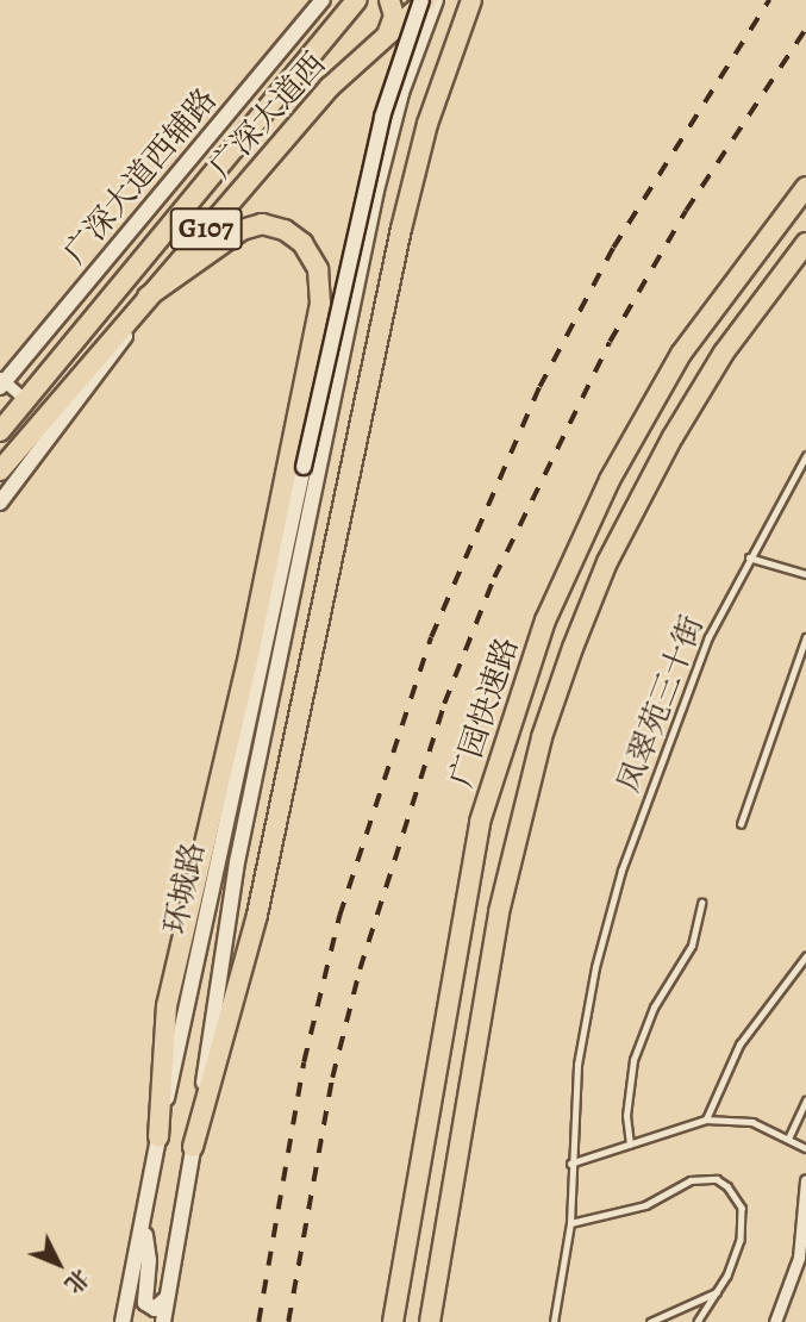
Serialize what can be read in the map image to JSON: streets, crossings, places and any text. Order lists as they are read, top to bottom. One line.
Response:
{"streets":{"highway":["广深大道西","G107","广园快速路"],"main road":["广深大道西辅路","环城路"],"lane":["凤翠苑三十街"]},"north":"bottom right"}
